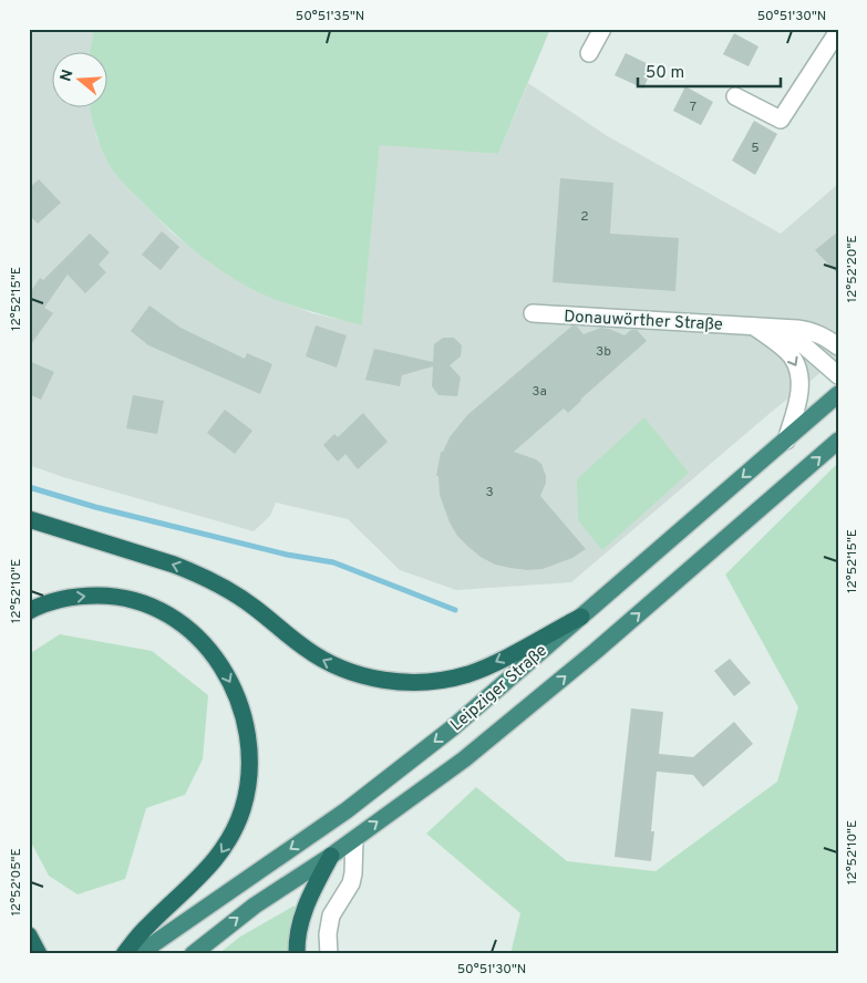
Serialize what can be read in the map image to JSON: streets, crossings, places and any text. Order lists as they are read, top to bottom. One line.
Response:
{"streets":{"highway":["Leipziger Straße"],"street":["Donauwörther Straße"]},"house_numbers":["7","5","2","3b","3a","3"],"scale_bar":"50 m","north":"left","coordinates":["50°51'35\"N","50°51'30\"N","12°52'20\"E","12°52'15\"E","12°52'10\"E","12°52'05\"E"]}
